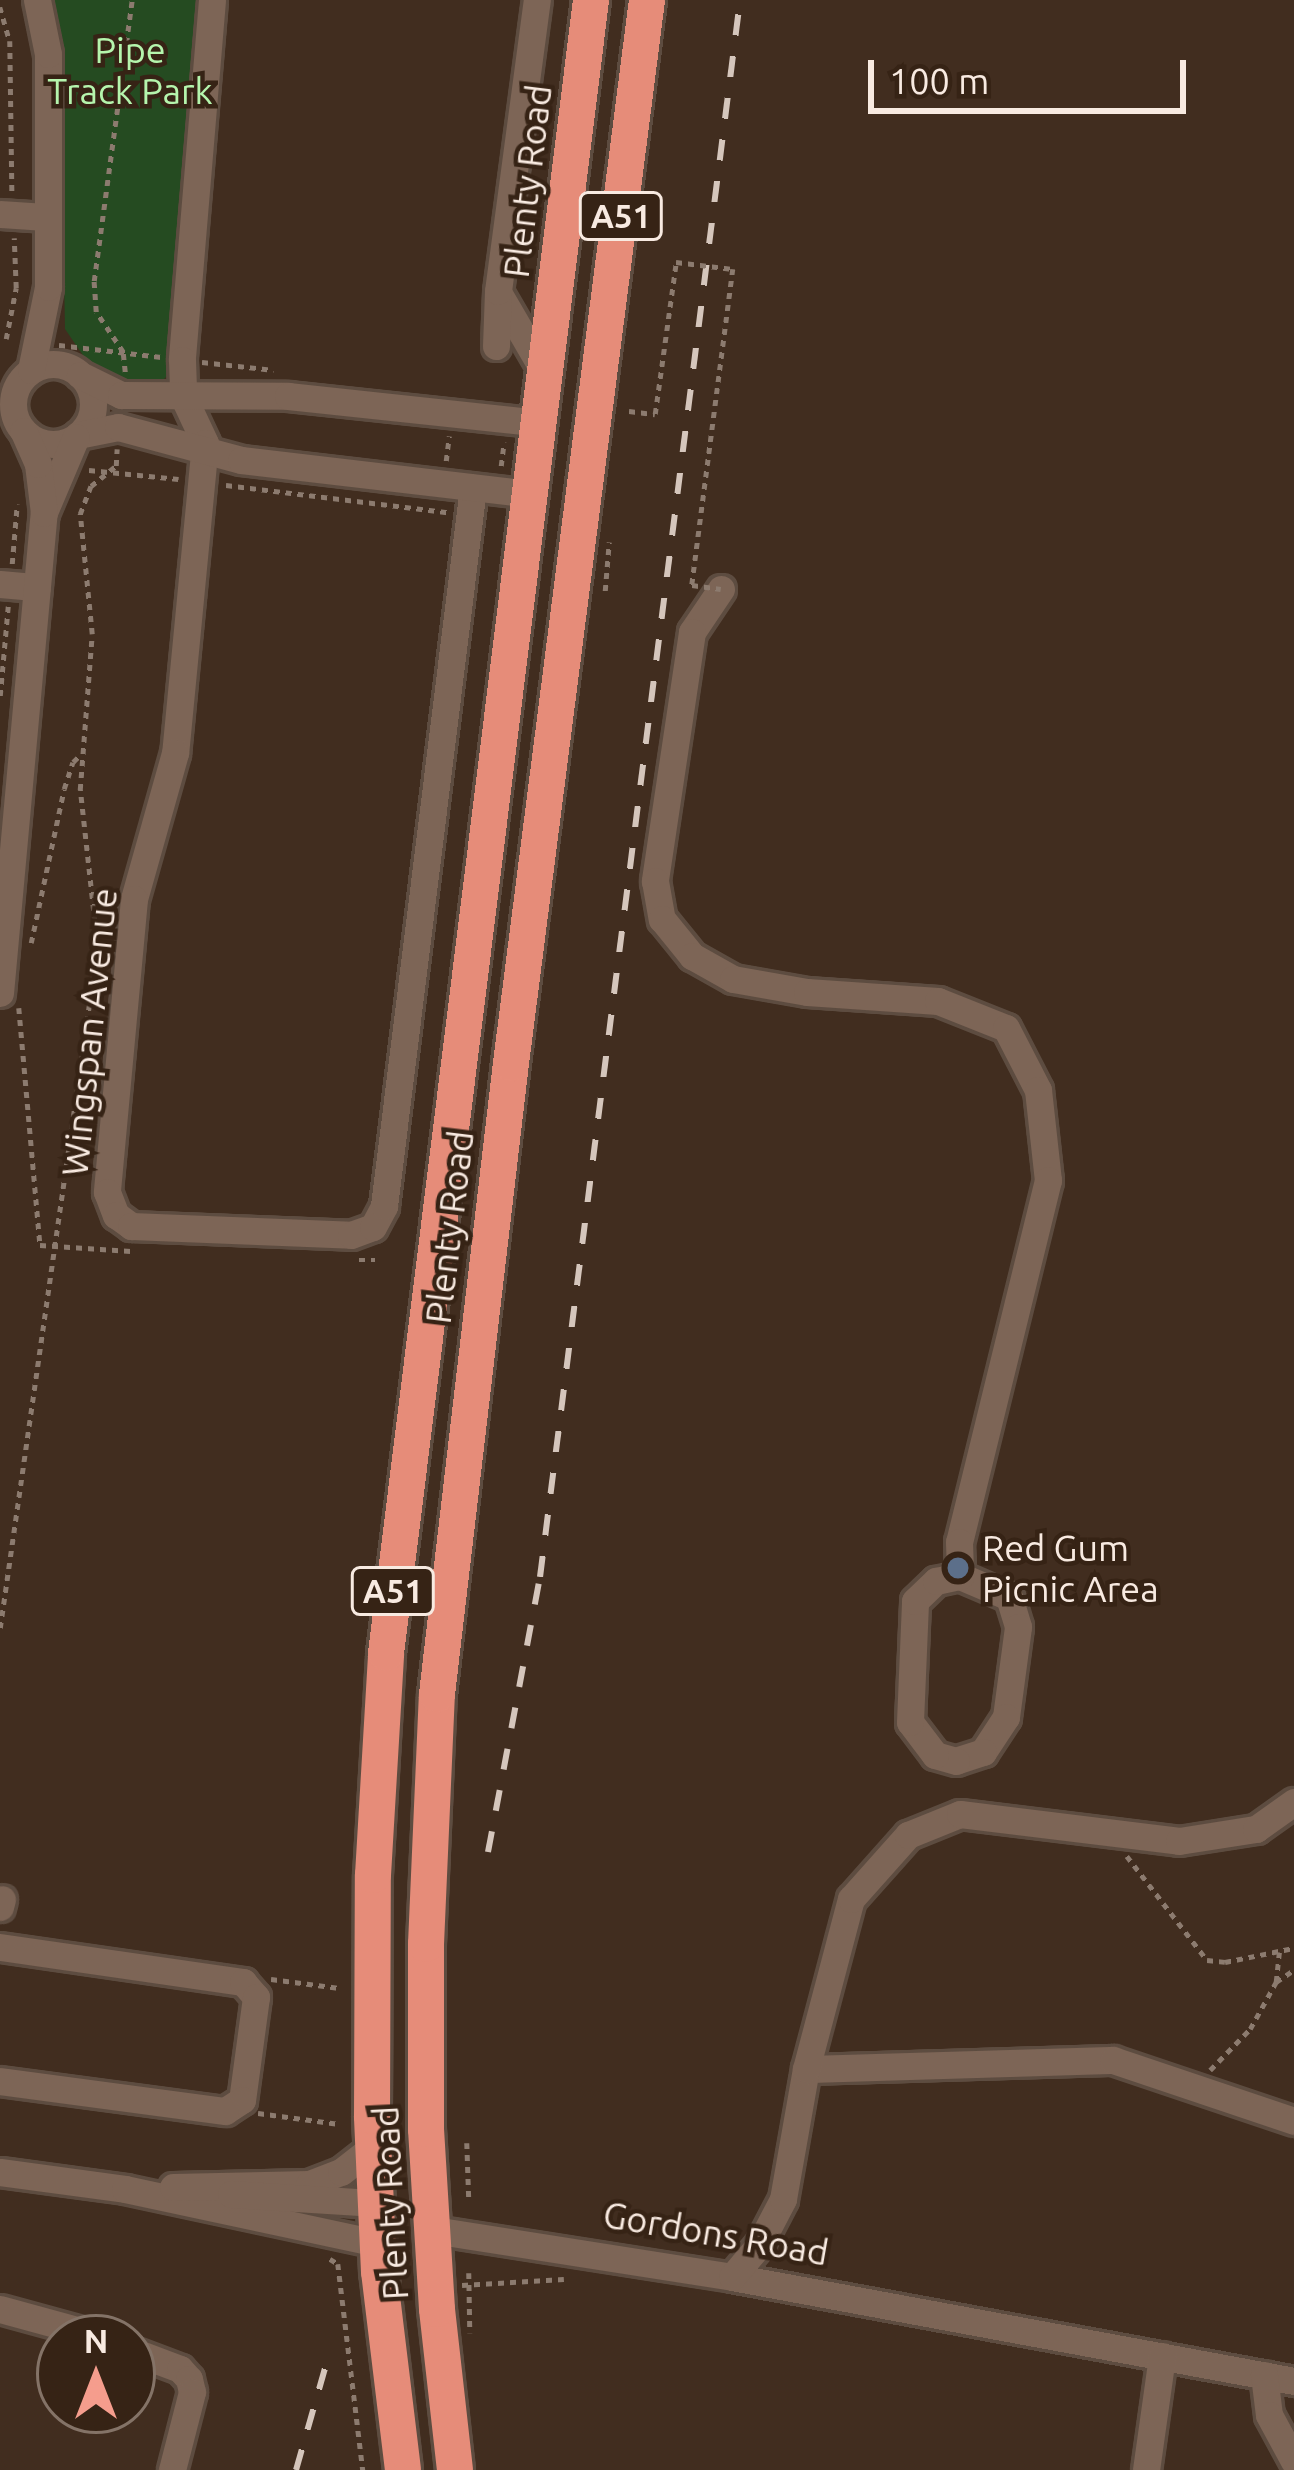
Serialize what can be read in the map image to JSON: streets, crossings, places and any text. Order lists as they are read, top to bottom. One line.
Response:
{"streets":{"highway":["Plenty Road","A51","Gordons Road"],"street":["Wingspan Avenue"]},"crossings":[["Plenty Road","Wingspan Avenue"],["Plenty Road","Gordons Road"]],"parks":["Pipe Track Park"],"places":["Red Gum Picnic Area"],"scale_bar":"100 m","north":"top"}
